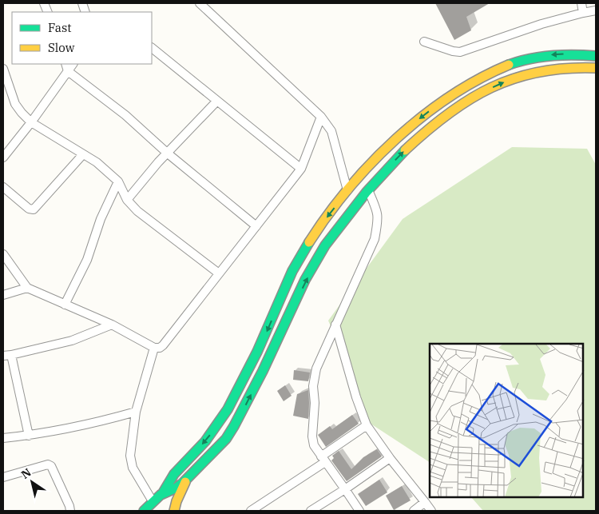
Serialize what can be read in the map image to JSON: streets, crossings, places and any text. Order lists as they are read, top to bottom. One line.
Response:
{"legend":["Fast","Slow"],"north":"top left"}
